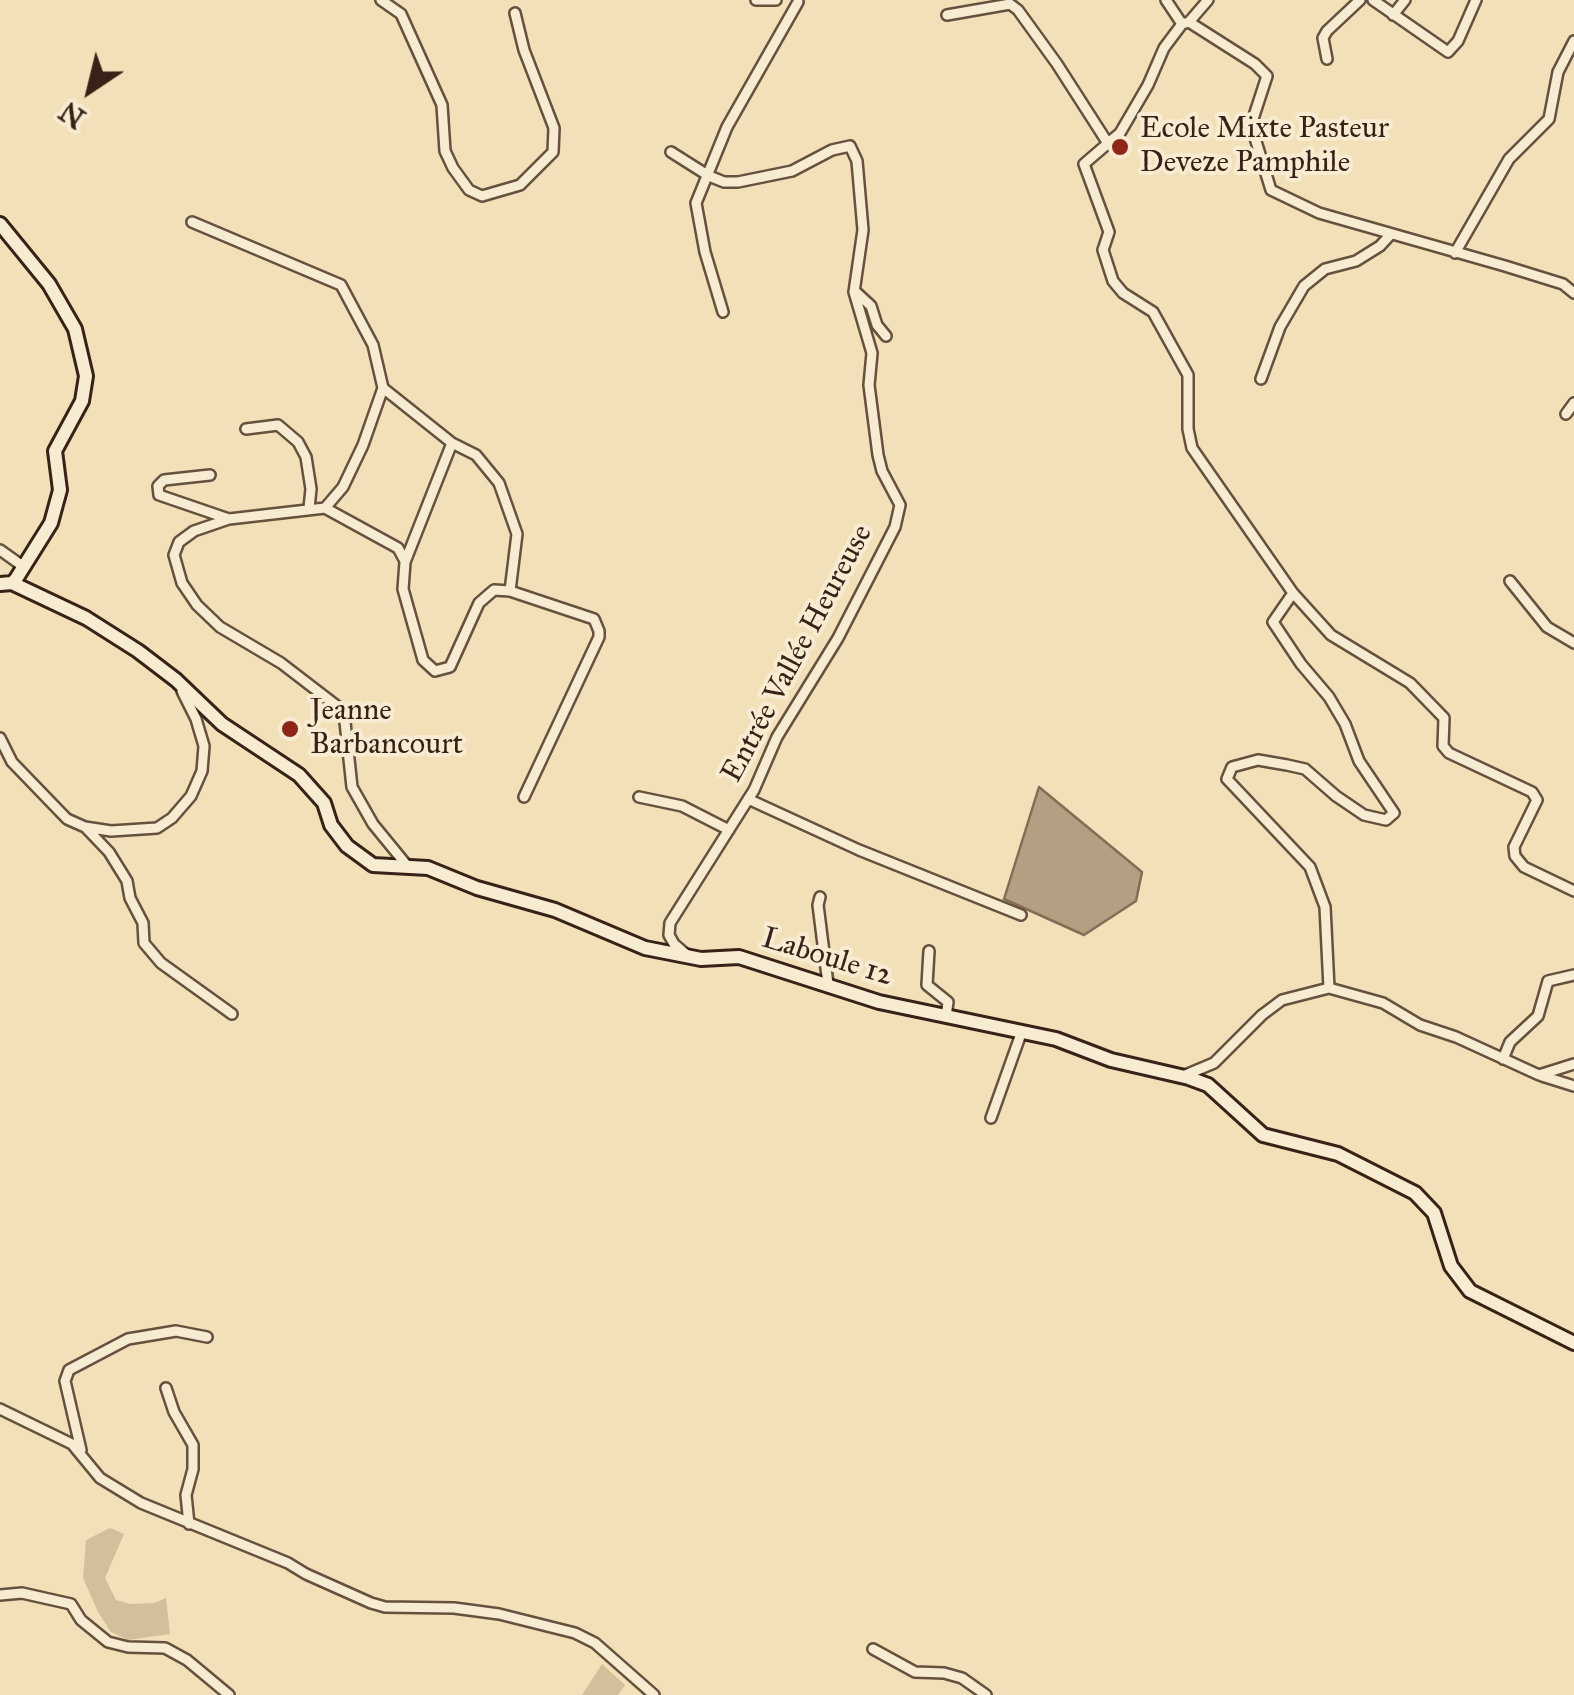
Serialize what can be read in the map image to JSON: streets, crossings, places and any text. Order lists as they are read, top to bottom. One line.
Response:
{"streets":{"street":["Entrée Vallée Heureuse","Laboule 12"]},"crossings":[["Entrée Vallée Heureuse","Laboule 12"]],"places":["Ecole Mixte Pasteur Deveze Pamphile","Jeanne Barbancourt"],"north":"bottom left"}
